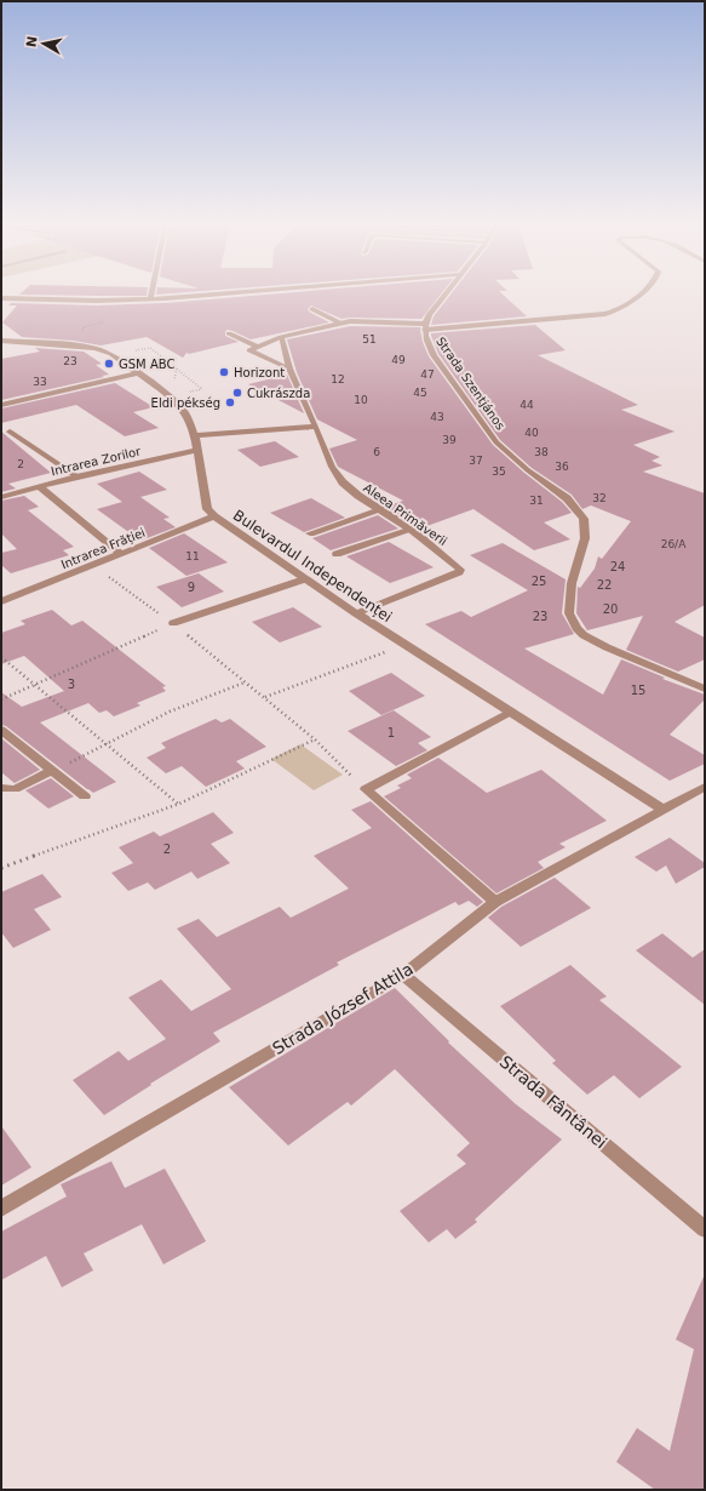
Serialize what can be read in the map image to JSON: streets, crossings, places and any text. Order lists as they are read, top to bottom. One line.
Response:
{"streets":{"street":["Strada Szentjános","Intrarea Zorilor","Aleea Primăverii","Intrarea Frăției","Bulevardul Independenței","Strada József Attila","Strada Fântânei"]},"crossings":[["Intrarea Zorilor","Bulevardul Independenței"],["Aleea Primăverii","Bulevardul Independenței"],["Intrarea Frăției","Bulevardul Independenței"],["Bulevardul Independenței","Strada József Attila"],["Strada József Attila","Strada Fântânei"]],"places":["GSM ABC","Horizont","Cukrászda","Eldi pékség"],"house_numbers":["51","49","23","47","12","33","45","10","44","43","40","39","6","38","37","2","36","35","32","31","26/A","11","24","25","22","9","20","23","3","15","1","2"],"north":"left"}
